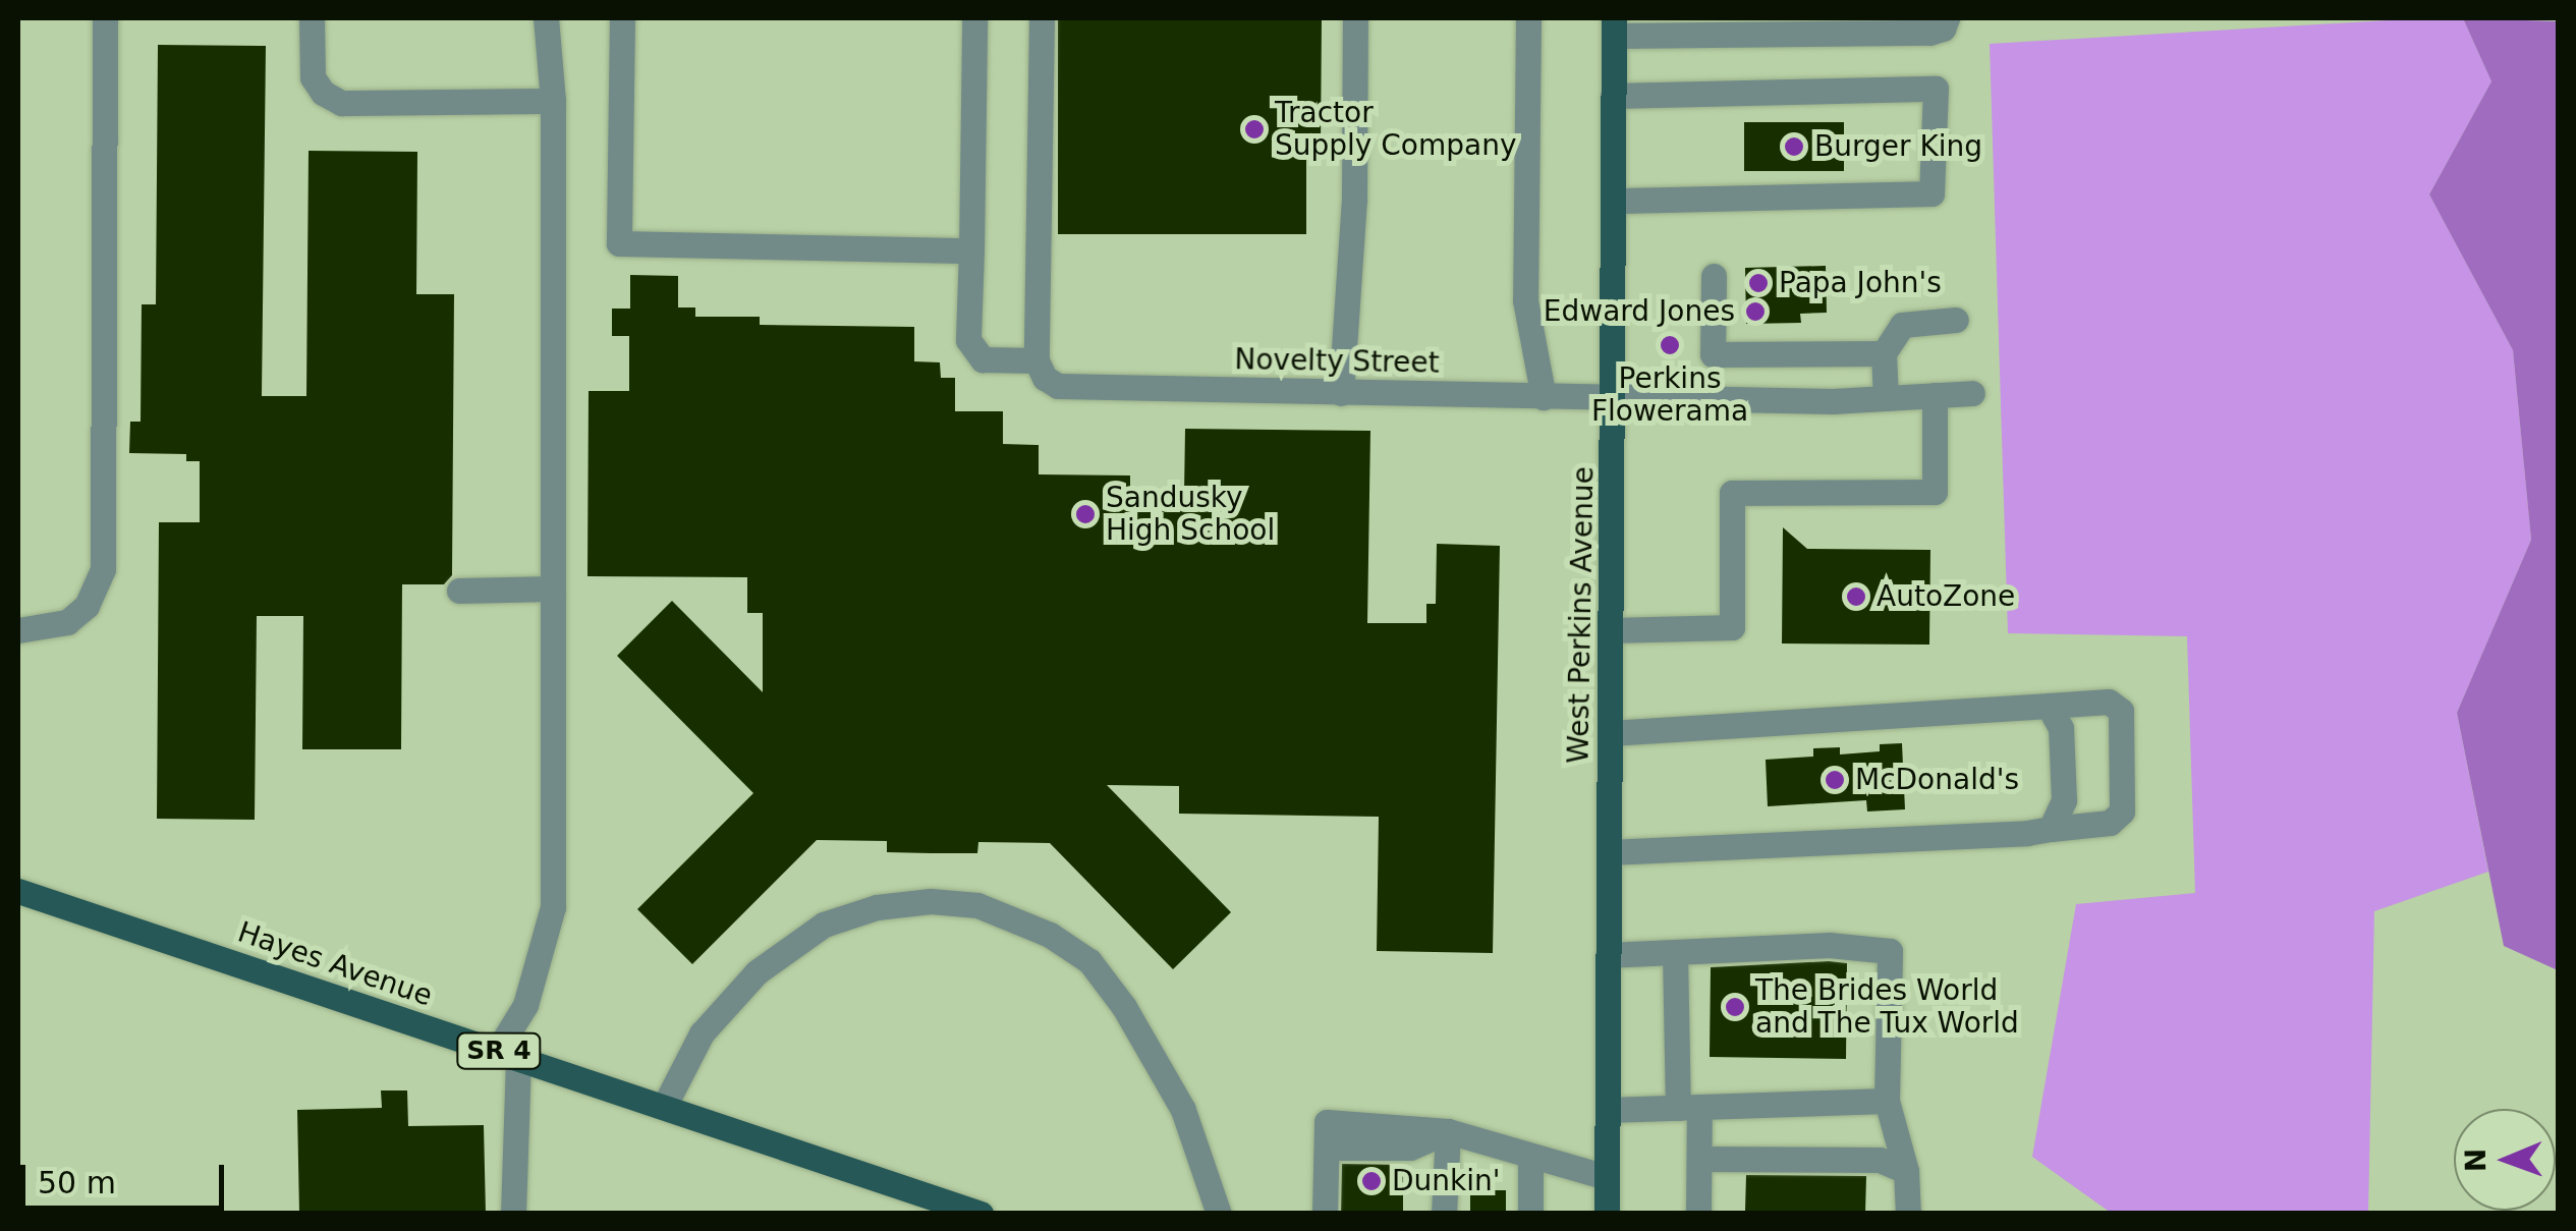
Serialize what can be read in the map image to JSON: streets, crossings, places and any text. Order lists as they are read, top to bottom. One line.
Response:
{"streets":{"main road":["West Perkins Avenue","Hayes Avenue","SR 4"],"street":["Novelty Street"]},"crossings":[["Novelty Street","West Perkins Avenue"]],"places":["Tractor Supply Company","Burger King","Papa John's","Edward Jones","Perkins Flowerama","Sandusky High School","AutoZone","McDonald's","The Brides World and The Tux World","Dunkin'"],"scale_bar":"50 m","north":"left"}
